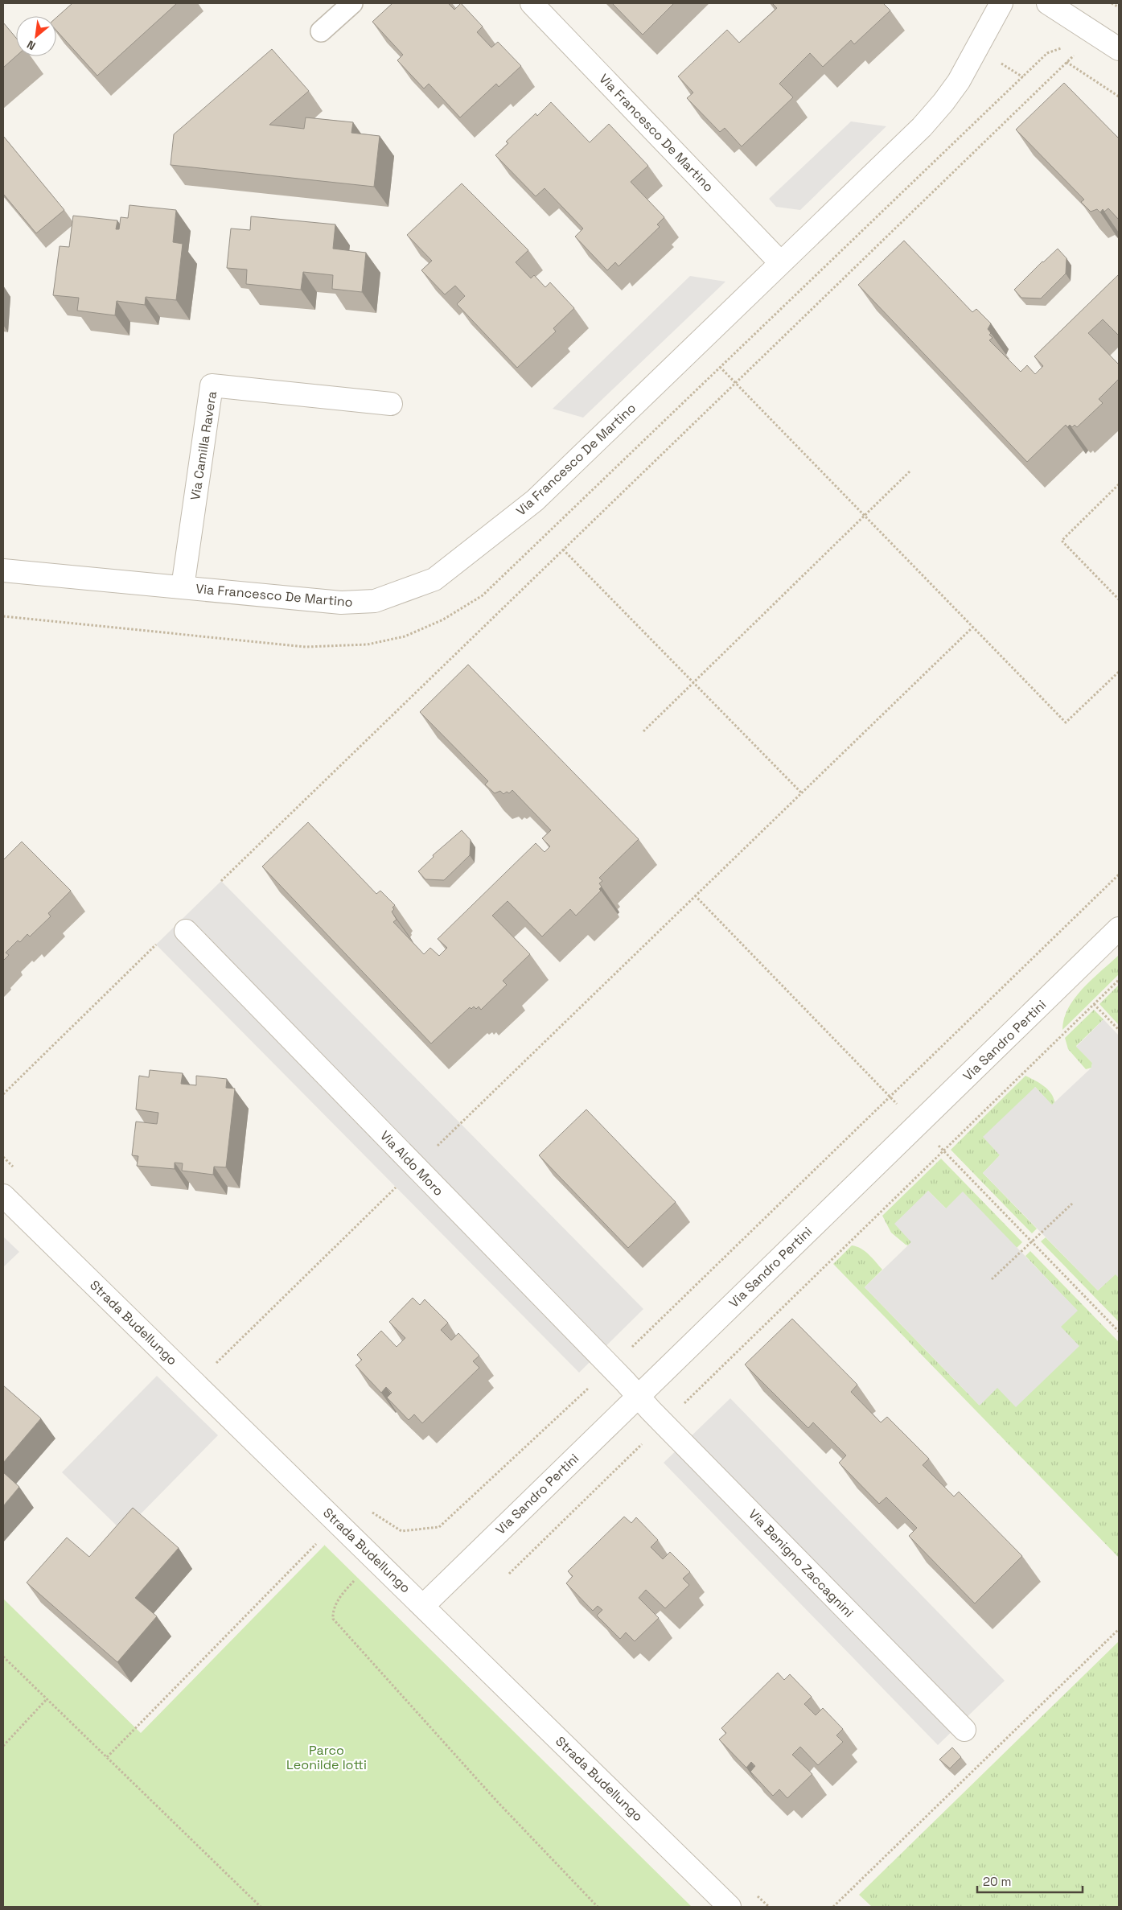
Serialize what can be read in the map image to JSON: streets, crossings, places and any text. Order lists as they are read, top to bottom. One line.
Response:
{"streets":{"street":["Via Francesco De Martino","Via Camilla Ravera","Via Sandro Pertini","Via Aldo Moro","Strada Budellungo","Via Benigno Zaccagnini"]},"crossings":[["Via Francesco De Martino","Via Camilla Ravera"],["Via Sandro Pertini","Via Aldo Moro"],["Via Sandro Pertini","Strada Budellungo"],["Via Sandro Pertini","Via Benigno Zaccagnini"],["Via Aldo Moro","Via Benigno Zaccagnini"]],"parks":["Parco Leonilde Iotti"],"scale_bar":"20 m","north":"bottom left"}
